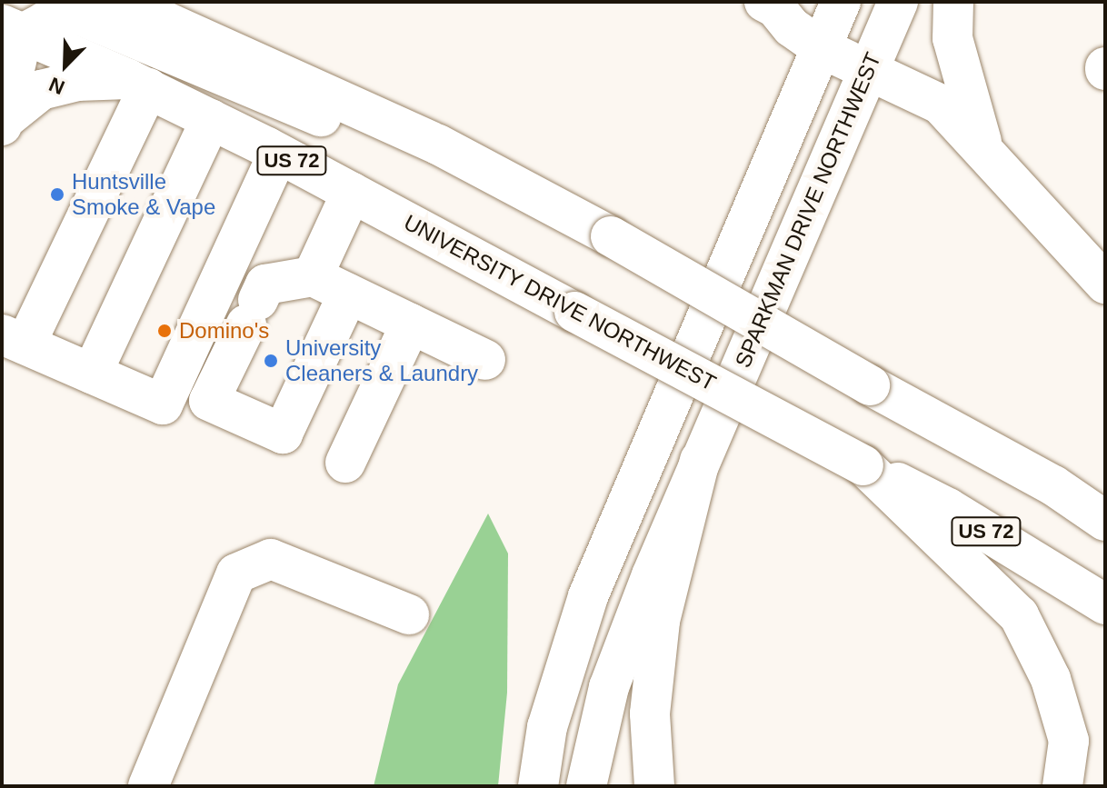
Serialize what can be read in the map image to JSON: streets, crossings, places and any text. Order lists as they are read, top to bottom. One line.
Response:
{"streets":{"main road":["US 72","SPARKMAN DRIVE NORTHWEST","UNIVERSITY DRIVE NORTHWEST"]},"crossings":[["US 72","UNIVERSITY DRIVE NORTHWEST"]],"places":["Huntsville Smoke & Vape","Domino's","University Cleaners & Laundry"],"north":"bottom left"}
